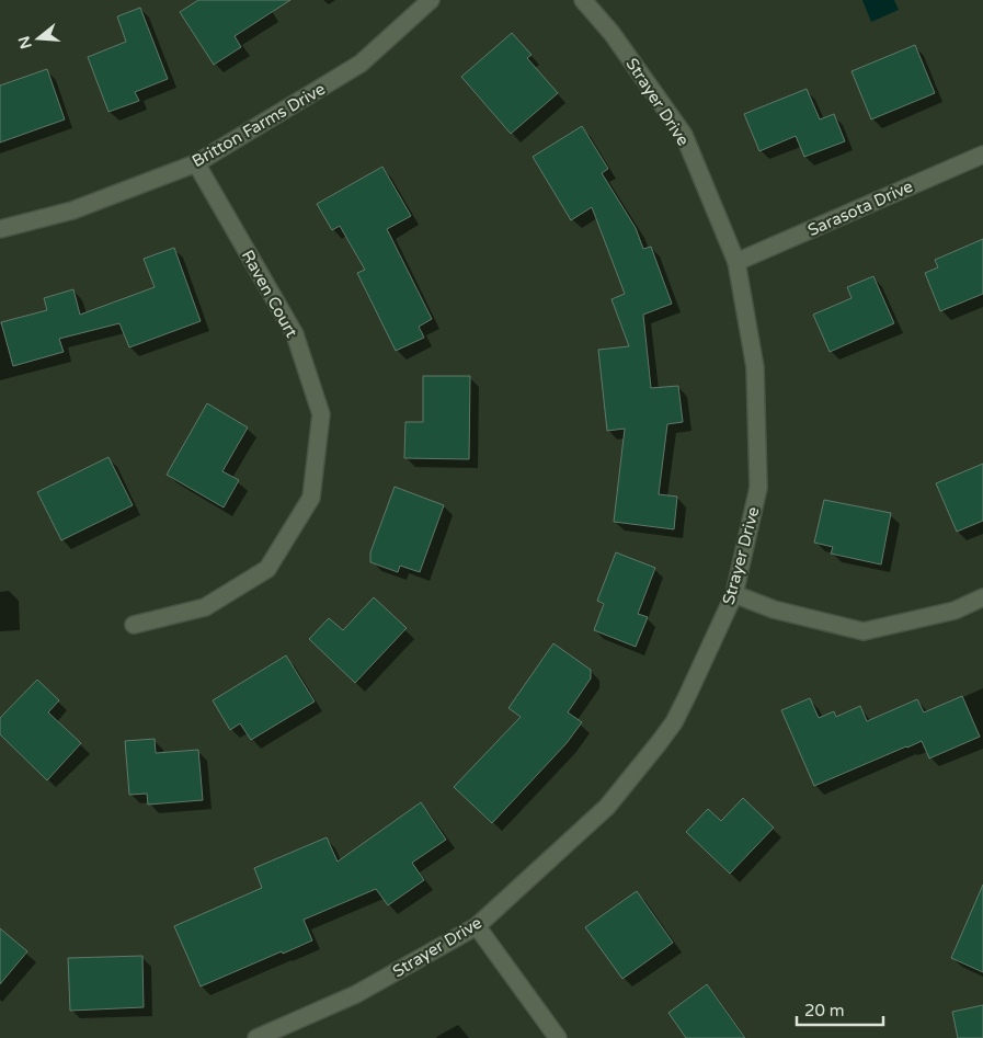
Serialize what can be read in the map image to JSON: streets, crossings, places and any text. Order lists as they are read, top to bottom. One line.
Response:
{"streets":{"street":["Strayer Drive","Britton Farms Drive","Sarasota Drive","Raven Court"]},"crossings":[["Strayer Drive","Sarasota Drive"],["Britton Farms Drive","Raven Court"]],"scale_bar":"20 m","north":"left"}
